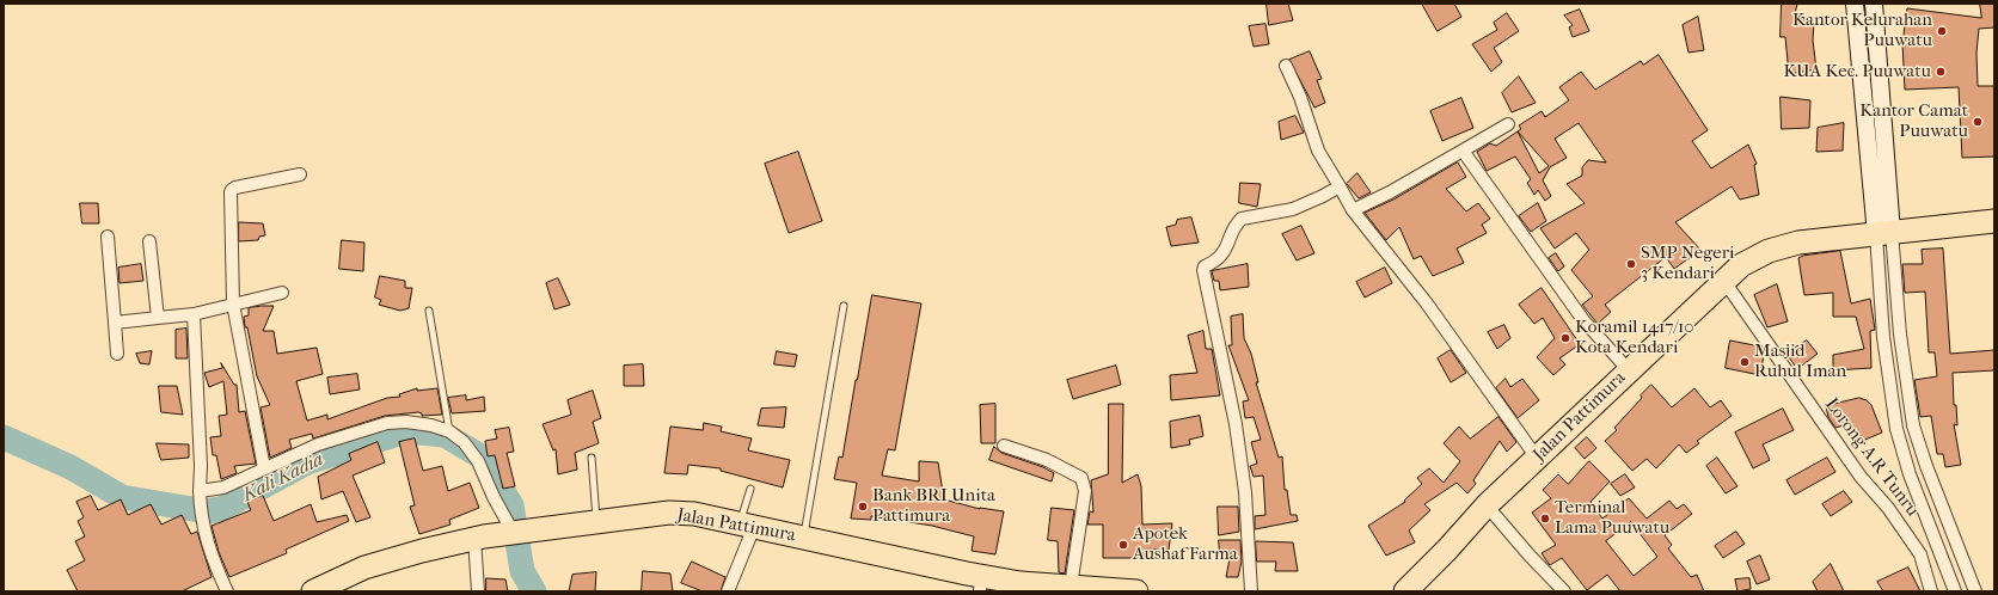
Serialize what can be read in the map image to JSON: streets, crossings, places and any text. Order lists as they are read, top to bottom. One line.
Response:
{"streets":{"highway":["Jalan Pattimura"],"street":["Lorong A.R Tunru"]},"crossings":[["Jalan Pattimura","Lorong A.R Tunru"]],"water":["Kali Kadia"],"places":["Kantor Kelurahan Puuwatu","KUA Kec. Puuwatu","Kantor Camat Puuwatu","SMP Negeri 3 Kendari","Koramil 1417/10 Kota Kendari","Masjid Ruhul Iman","Bank BRI Unita Pattimura","Terminal Lama Puuwatu","Apotek Aushaf Farma"]}
